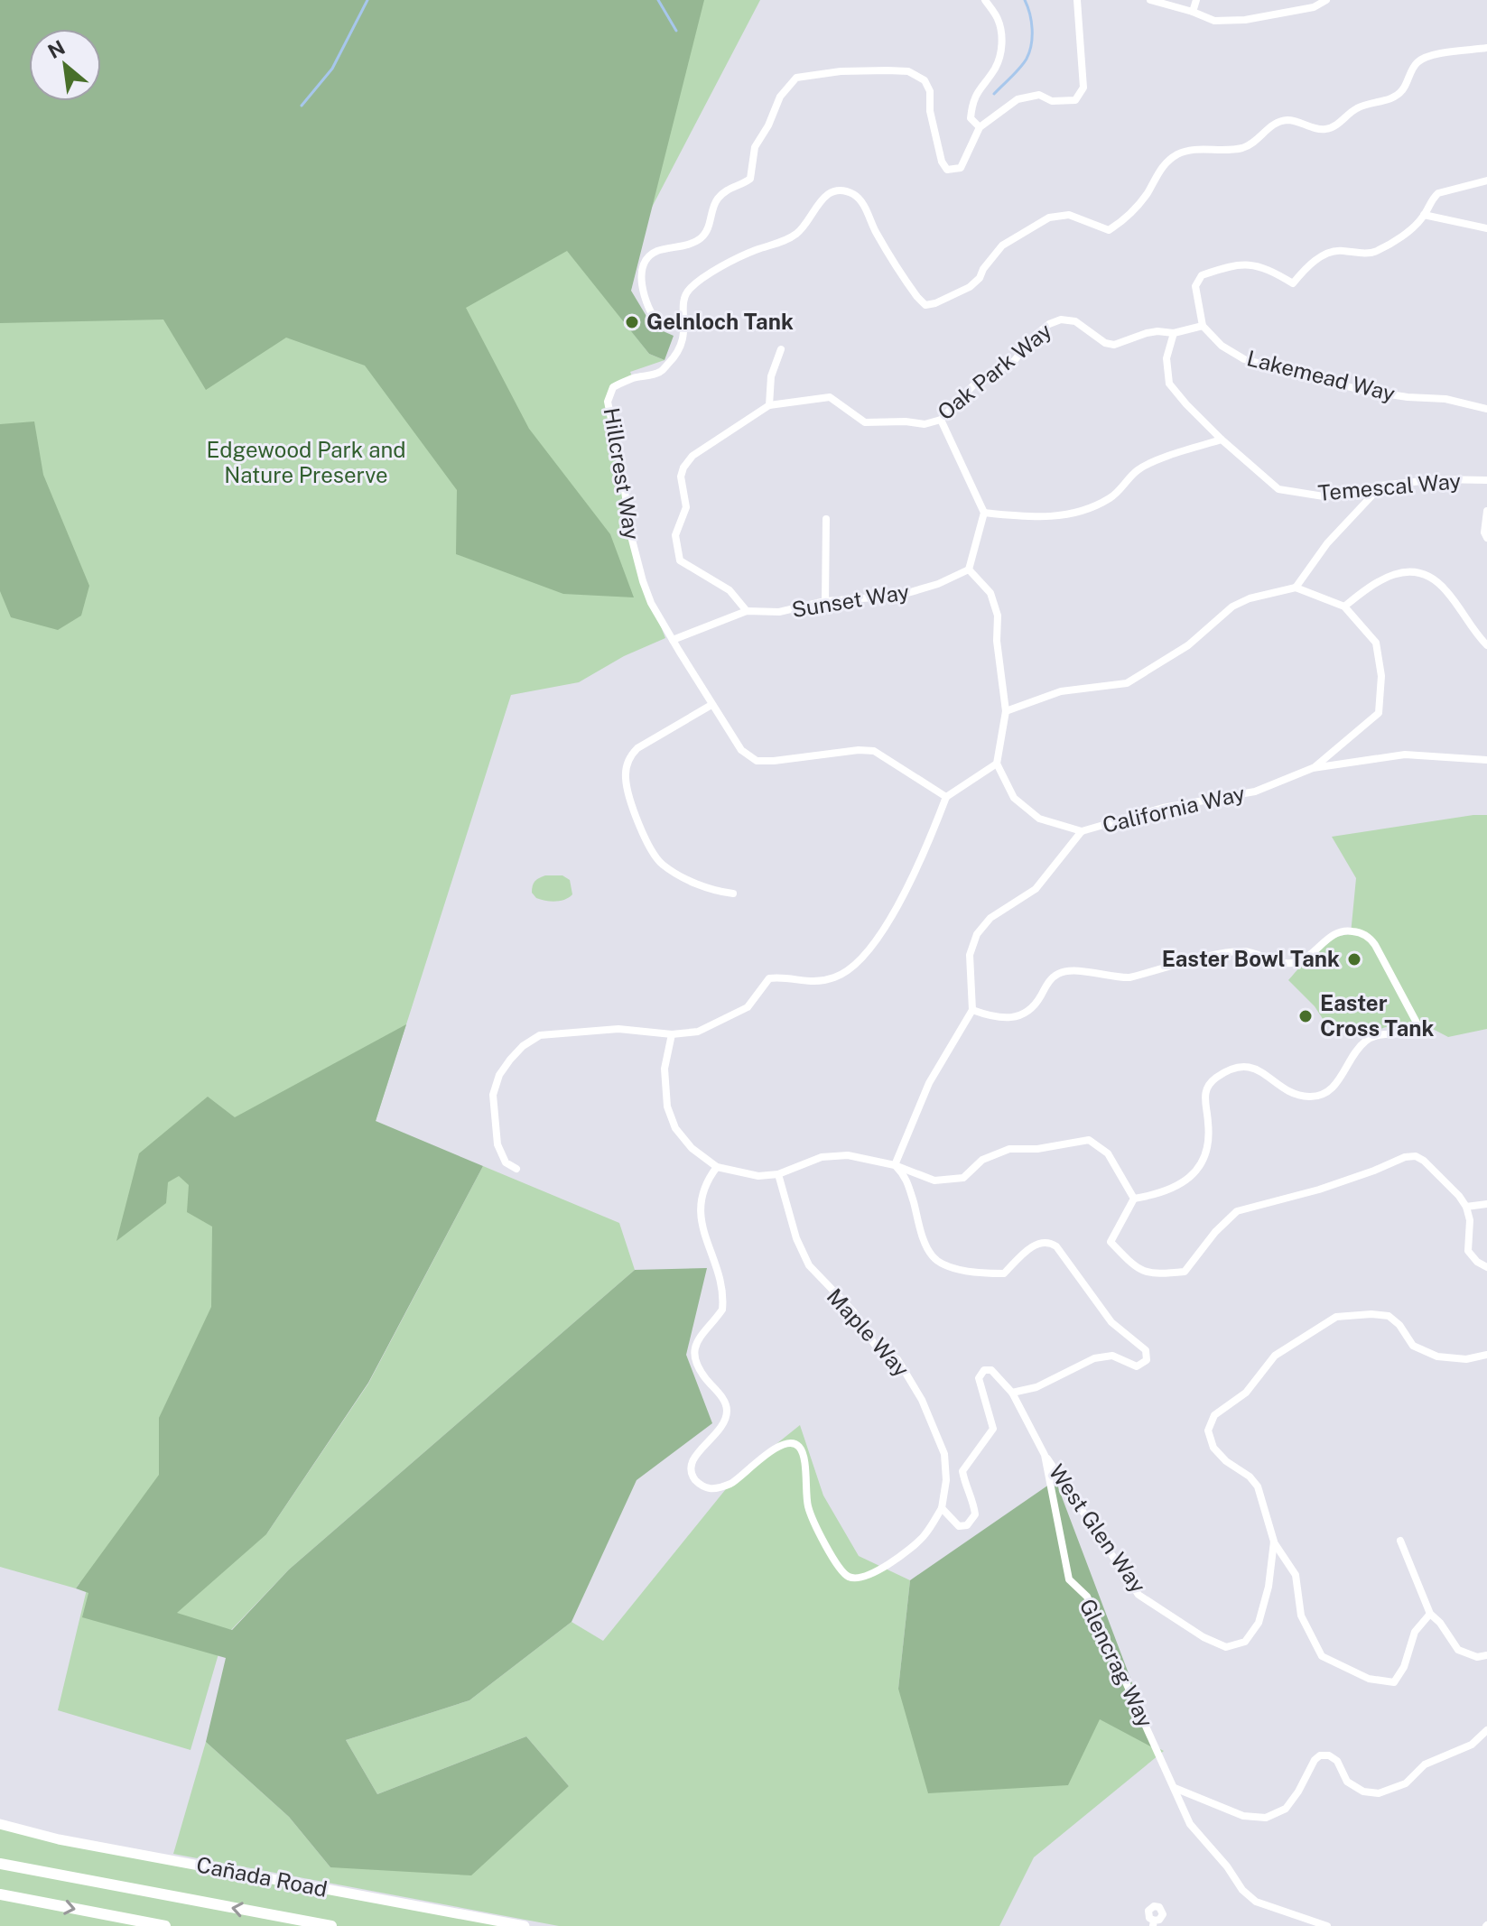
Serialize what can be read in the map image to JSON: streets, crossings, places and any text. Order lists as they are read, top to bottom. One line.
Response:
{"streets":{"main road":["Cañada Road"],"street":["Oak Park Way","Lakemead Way","Hillcrest Way","Temescal Way","Sunset Way","California Way","Maple Way","West Glen Way","Glencrag Way"]},"crossings":[["Oak Park Way","Lakemead Way"],["Oak Park Way","Temescal Way"],["Oak Park Way","Sunset Way"],["Hillcrest Way","Sunset Way"],["West Glen Way","Glencrag Way"]],"parks":["Edgewood Park and Nature Preserve"],"places":["Gelnloch Tank","Easter Bowl Tank","Easter Cross Tank"],"north":"top left"}
